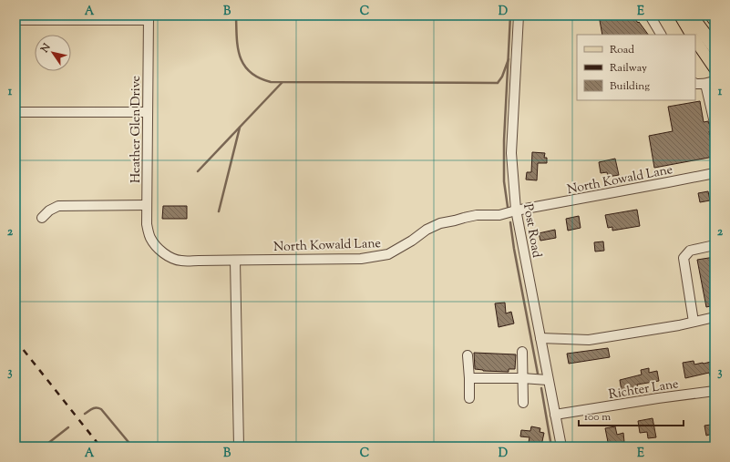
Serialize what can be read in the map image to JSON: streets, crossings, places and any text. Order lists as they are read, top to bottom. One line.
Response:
{"streets":{"street":["Heather Glen Drive","North Kowald Lane","Post Road","Richter Lane"]},"crossings":[["Heather Glen Drive","North Kowald Lane"],["North Kowald Lane","Post Road"],["Post Road","Richter Lane"]],"legend":["Road","Railway","Building"],"scale_bar":"100 m","north":"top left","grid":{"columns":["A","B","C","D","E"],"rows":["1","2","3"]}}
